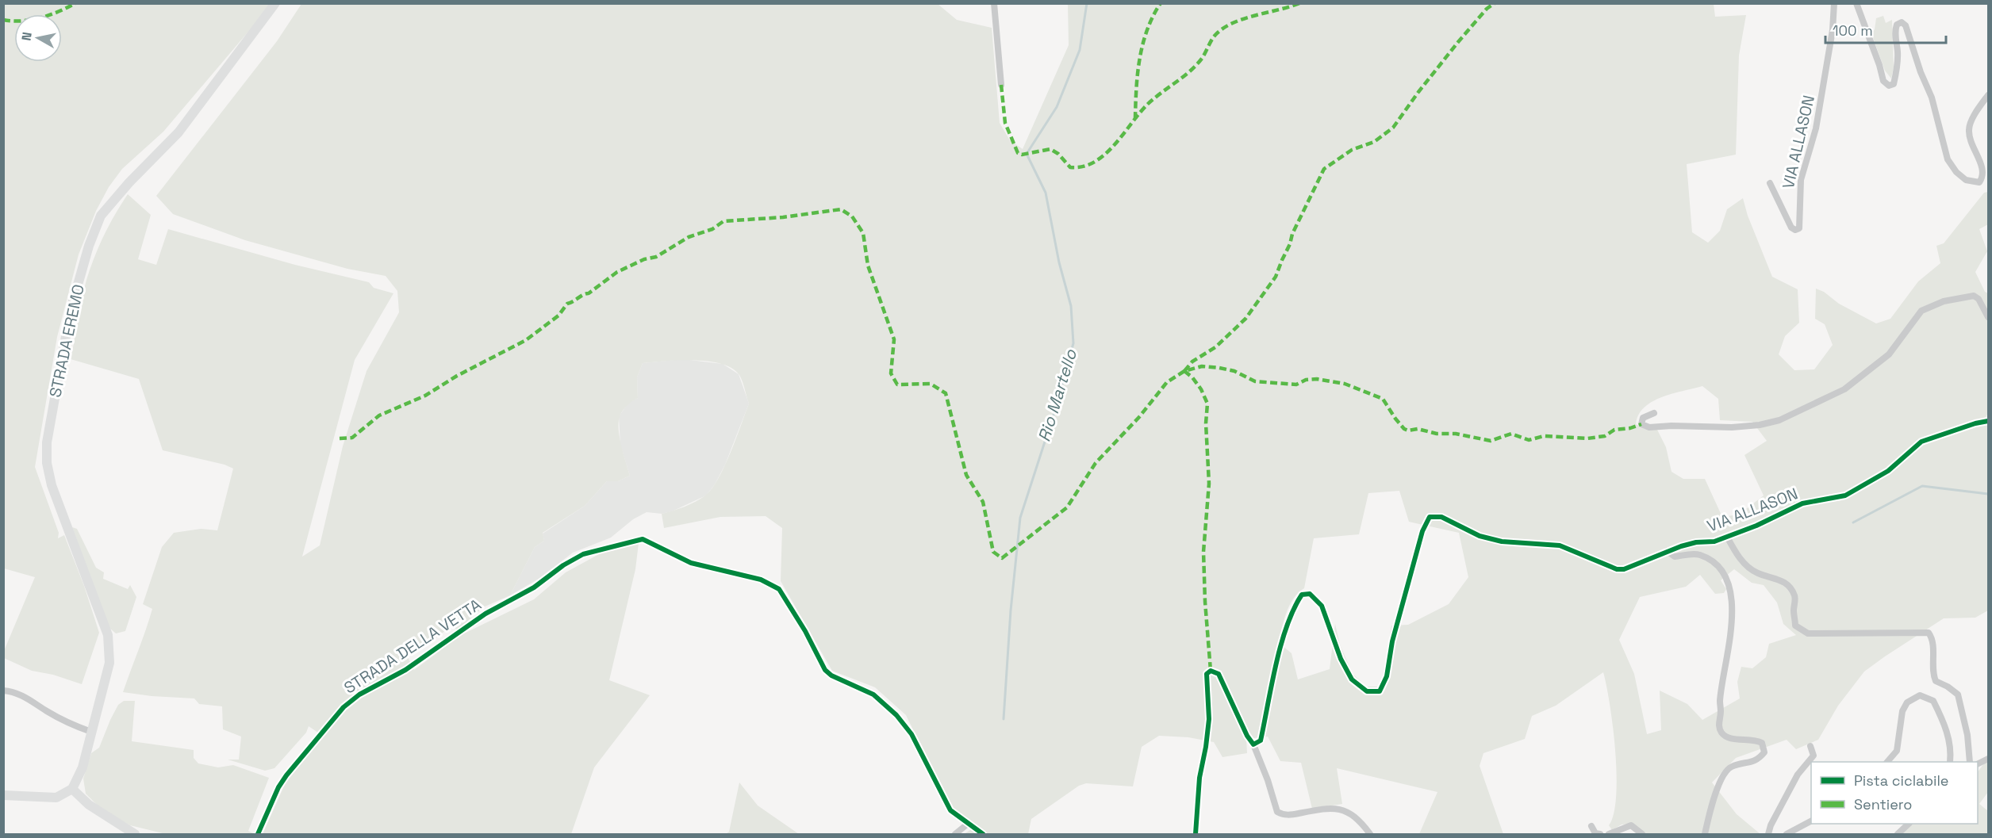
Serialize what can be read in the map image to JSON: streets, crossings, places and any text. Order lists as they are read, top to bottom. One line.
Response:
{"streets":{"main road":["STRADA EREMO"],"street":["VIA ALLASON","STRADA DELLA VETTA"]},"water":["Rio Martello"],"legend":["Pista ciclabile","Sentiero"],"scale_bar":"100 m","north":"left"}
